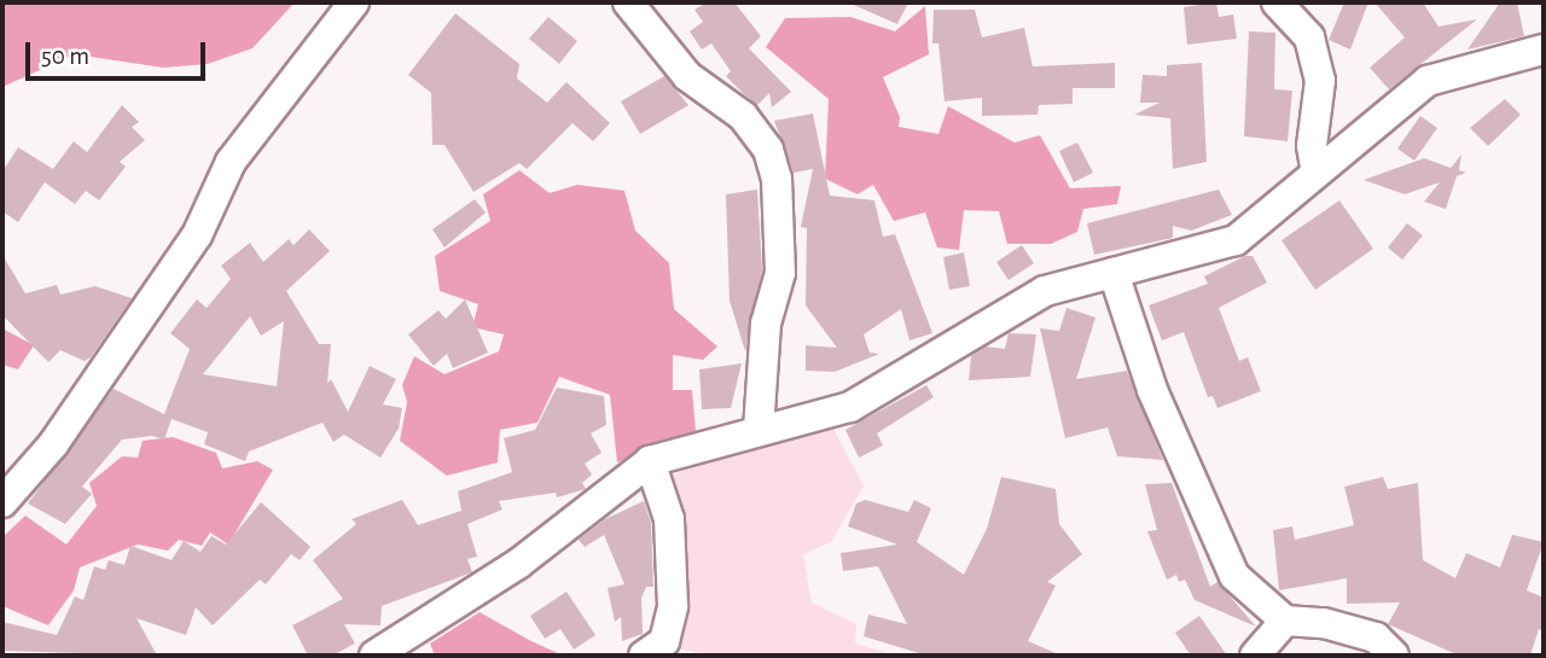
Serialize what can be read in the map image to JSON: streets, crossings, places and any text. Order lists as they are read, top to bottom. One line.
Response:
{"scale_bar":"50 m"}
